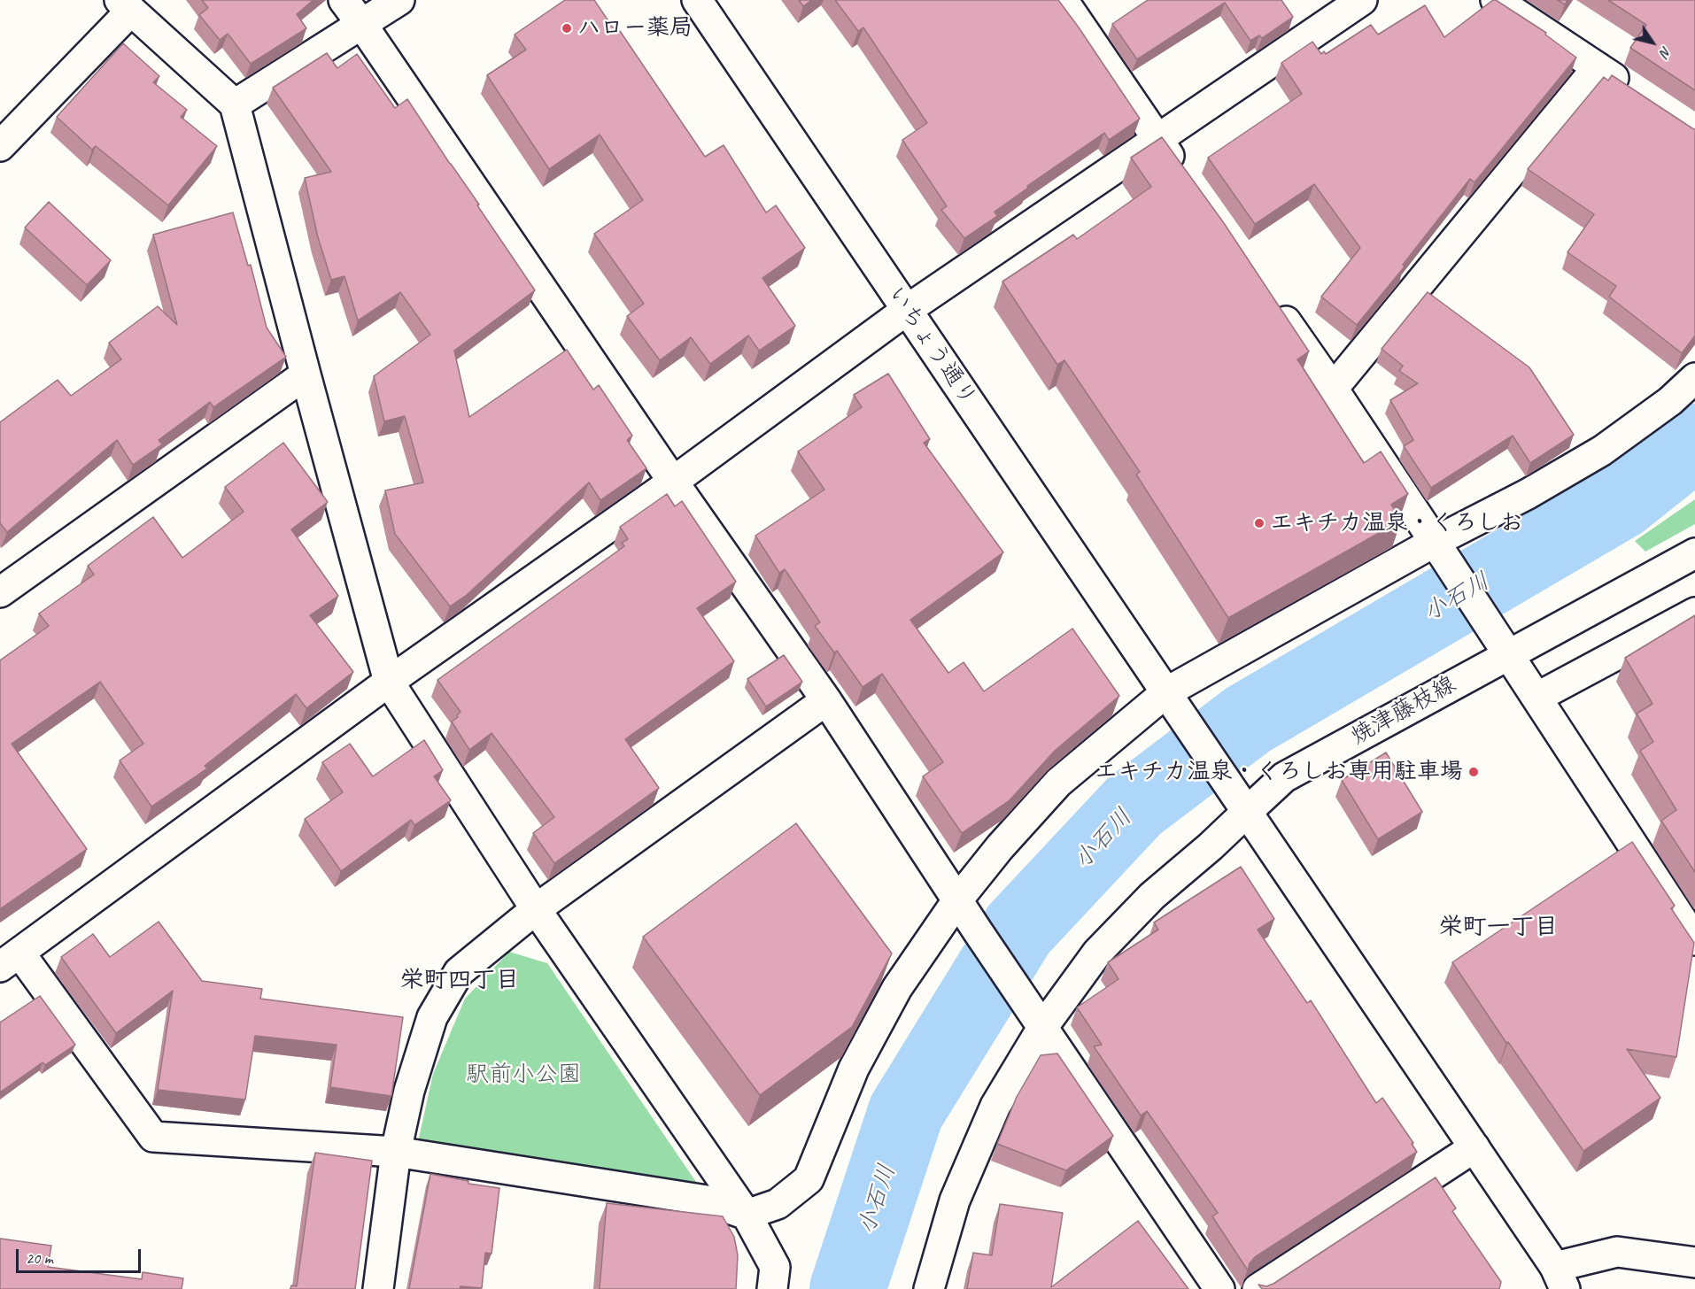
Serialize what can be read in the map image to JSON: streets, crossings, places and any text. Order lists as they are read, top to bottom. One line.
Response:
{"streets":{"street":["いちょう通り","焼津藤枝線"]},"districts":["栄町一丁目","栄町四丁目"],"water":["小石川"],"parks":["駅前小公園"],"places":["ハロー薬局","エキチカ温泉・くろしお","エキチカ温泉・くろしお専用駐車場"],"scale_bar":"20 m","north":"bottom right"}
